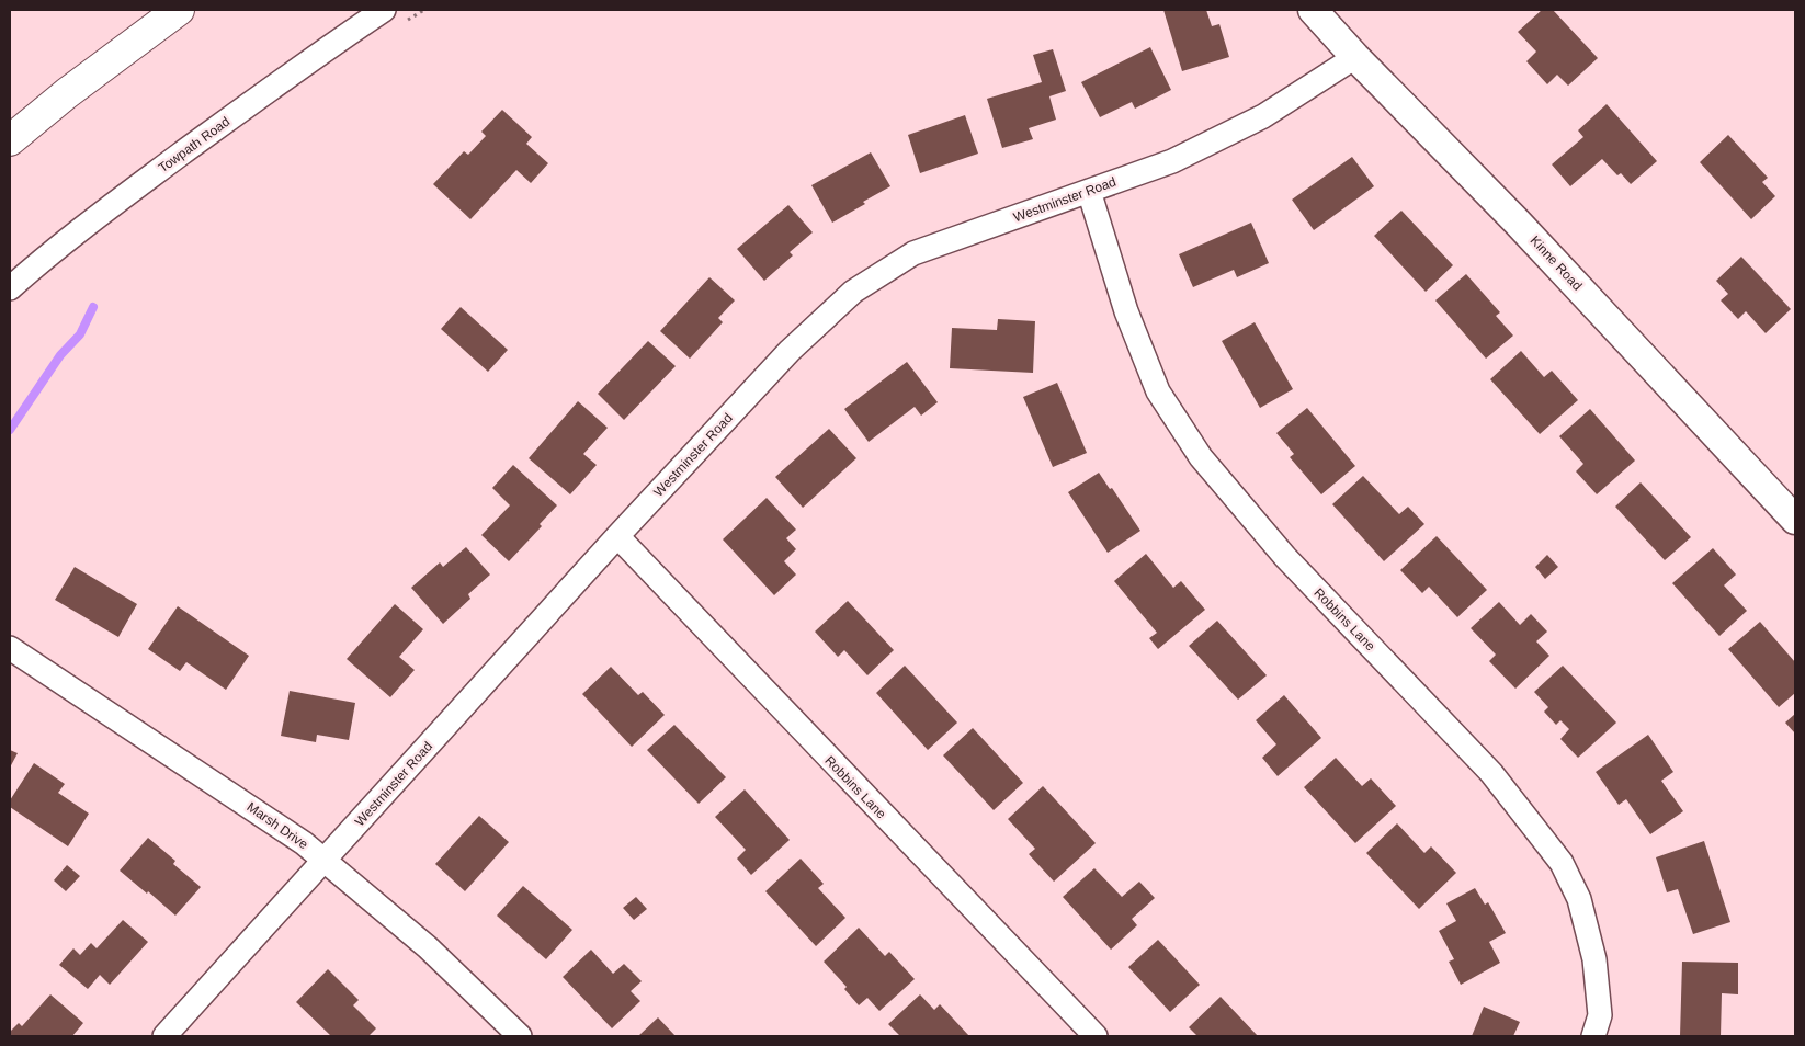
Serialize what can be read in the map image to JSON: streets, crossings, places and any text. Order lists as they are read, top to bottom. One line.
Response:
{"streets":{"street":["Towpath Road","Westminster Road","Kinne Road","Robbins Lane","Marsh Drive"]},"crossings":[["Westminster Road","Kinne Road"],["Westminster Road","Robbins Lane"],["Westminster Road","Marsh Drive"]]}
